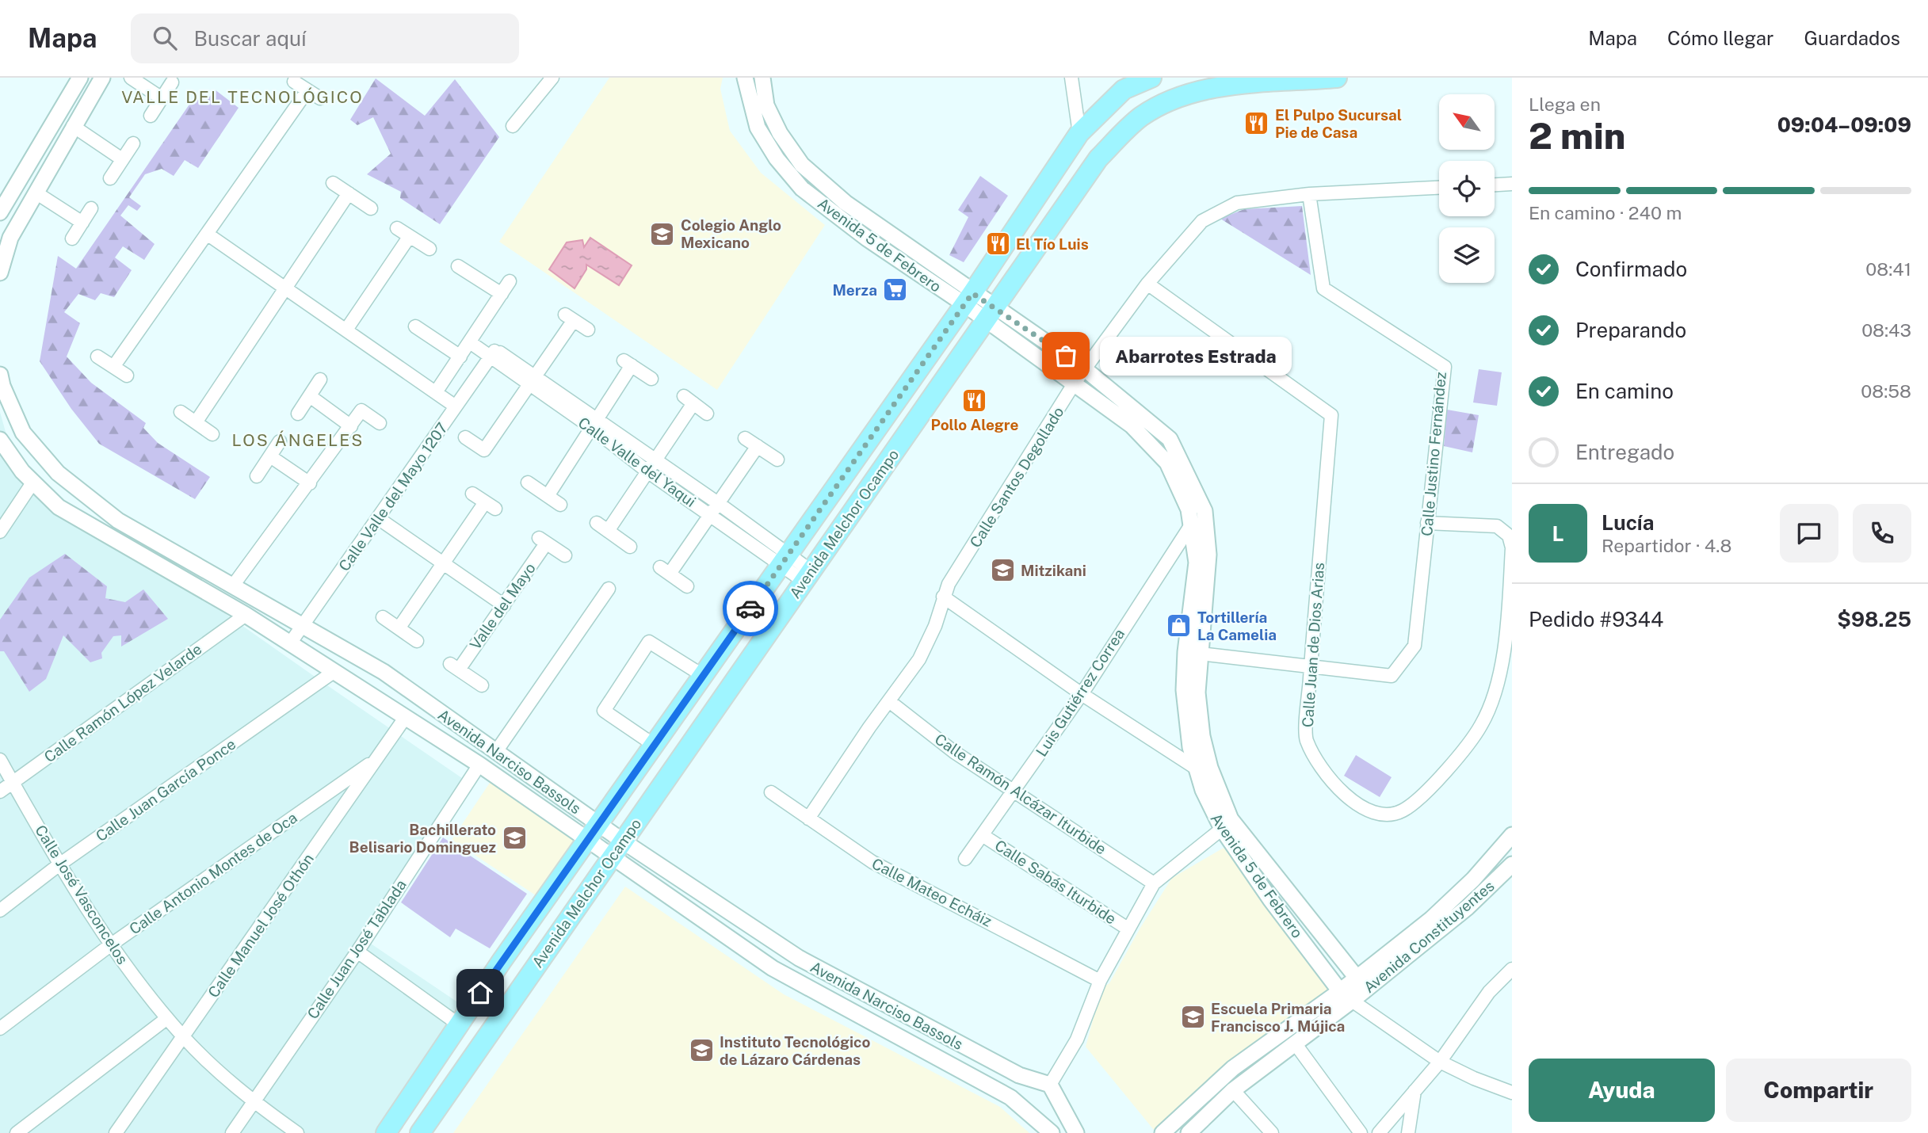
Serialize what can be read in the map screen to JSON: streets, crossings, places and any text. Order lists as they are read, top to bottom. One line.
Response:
{"streets":{"main road":["Avenida Melchor Ocampo"],"street":["Avenida 5 de Febrero","Calle Justino Fernández","Calle Valle del Yaqui","Calle Santos Degollado","Calle Valle del Mayo 1207","Valle del Mayo","Calle Juan de Dios Arias","Luis Gutiérrez Correa","Calle Ramón López Velarde","Avenida Narciso Bassols","Calle Juan García Ponce","Calle Ramón Alcázar Iturbide","Calle Antonio Montes de Oca","Calle Sabás Iturbide","Calle Mateo Echáiz","Calle José Vasconcelos","Calle Manuel José Othón","Avenida Constituyentes","Calle Juan José Tablada"]},"crossings":[["Avenida 5 de Febrero","Calle Santos Degollado"],["Avenida 5 de Febrero","Avenida Melchor Ocampo"],["Avenida 5 de Febrero","Luis Gutiérrez Correa"],["Avenida 5 de Febrero","Avenida Constituyentes"],["Calle Justino Fernández","Calle Santos Degollado"],["Calle Justino Fernández","Calle Juan de Dios Arias"],["Calle Valle del Yaqui","Calle Valle del Mayo 1207"],["Calle Valle del Yaqui","Avenida Melchor Ocampo"],["Calle Santos Degollado","Calle Juan de Dios Arias"],["Calle Santos Degollado","Calle Ramón Alcázar Iturbide"],["Calle Santos Degollado","Calle Mateo Echáiz"],["Calle Valle del Mayo 1207","Avenida Narciso Bassols"],["Avenida Melchor Ocampo","Avenida Narciso Bassols"],["Luis Gutiérrez Correa","Calle Ramón Alcázar Iturbide"],["Luis Gutiérrez Correa","Calle Sabás Iturbide"],["Calle Ramón López Velarde","Avenida Narciso Bassols"],["Calle Ramón López Velarde","Calle José Vasconcelos"],["Avenida Narciso Bassols","Calle Juan García Ponce"],["Avenida Narciso Bassols","Calle Manuel José Othón"],["Avenida Narciso Bassols","Calle Juan José Tablada"],["Calle Juan García Ponce","Calle José Vasconcelos"],["Calle Antonio Montes de Oca","Calle José Vasconcelos"],["Calle Antonio Montes de Oca","Calle Manuel José Othón"],["Calle José Vasconcelos","Calle Manuel José Othón"],["Calle José Vasconcelos","Calle Juan José Tablada"]],"districts":["VALLE DEL TECNOLÓGICO","LOS ÁNGELES"],"places":{"restaurant":["El Pulpo Sucursal Pie de Casa","El Tío Luis","Pollo Alegre"],"school or university":["Colegio Anglo Mexicano","Mitzikani","Bachillerato Belisario Dominguez","Escuela Primaria Francisco J. Mújica","Instituto Tecnológico de Lázaro Cárdenas"],"supermarket":["Merza"],"other":["Abarrotes Estrada"],"shop":["Tortillería La Camelia"]},"north":"top left","page":{"header":"Mapa","search":"Buscar aquí","nav":["Mapa","Cómo llegar","Guardados"],"heading":["2 min","Llega en","09:04–09:09"],"panel":["Lucía","Repartidor · 4.8","Pedido #9344","$98.25"],"bar":"En camino · 240 m","list":[["Confirmado","08:41"],["Preparando","08:43"],["En camino","08:58"],"Entregado"],"bubble":"Abarrotes Estrada","round":"L","buttons":["Ayuda","Compartir"]}}
